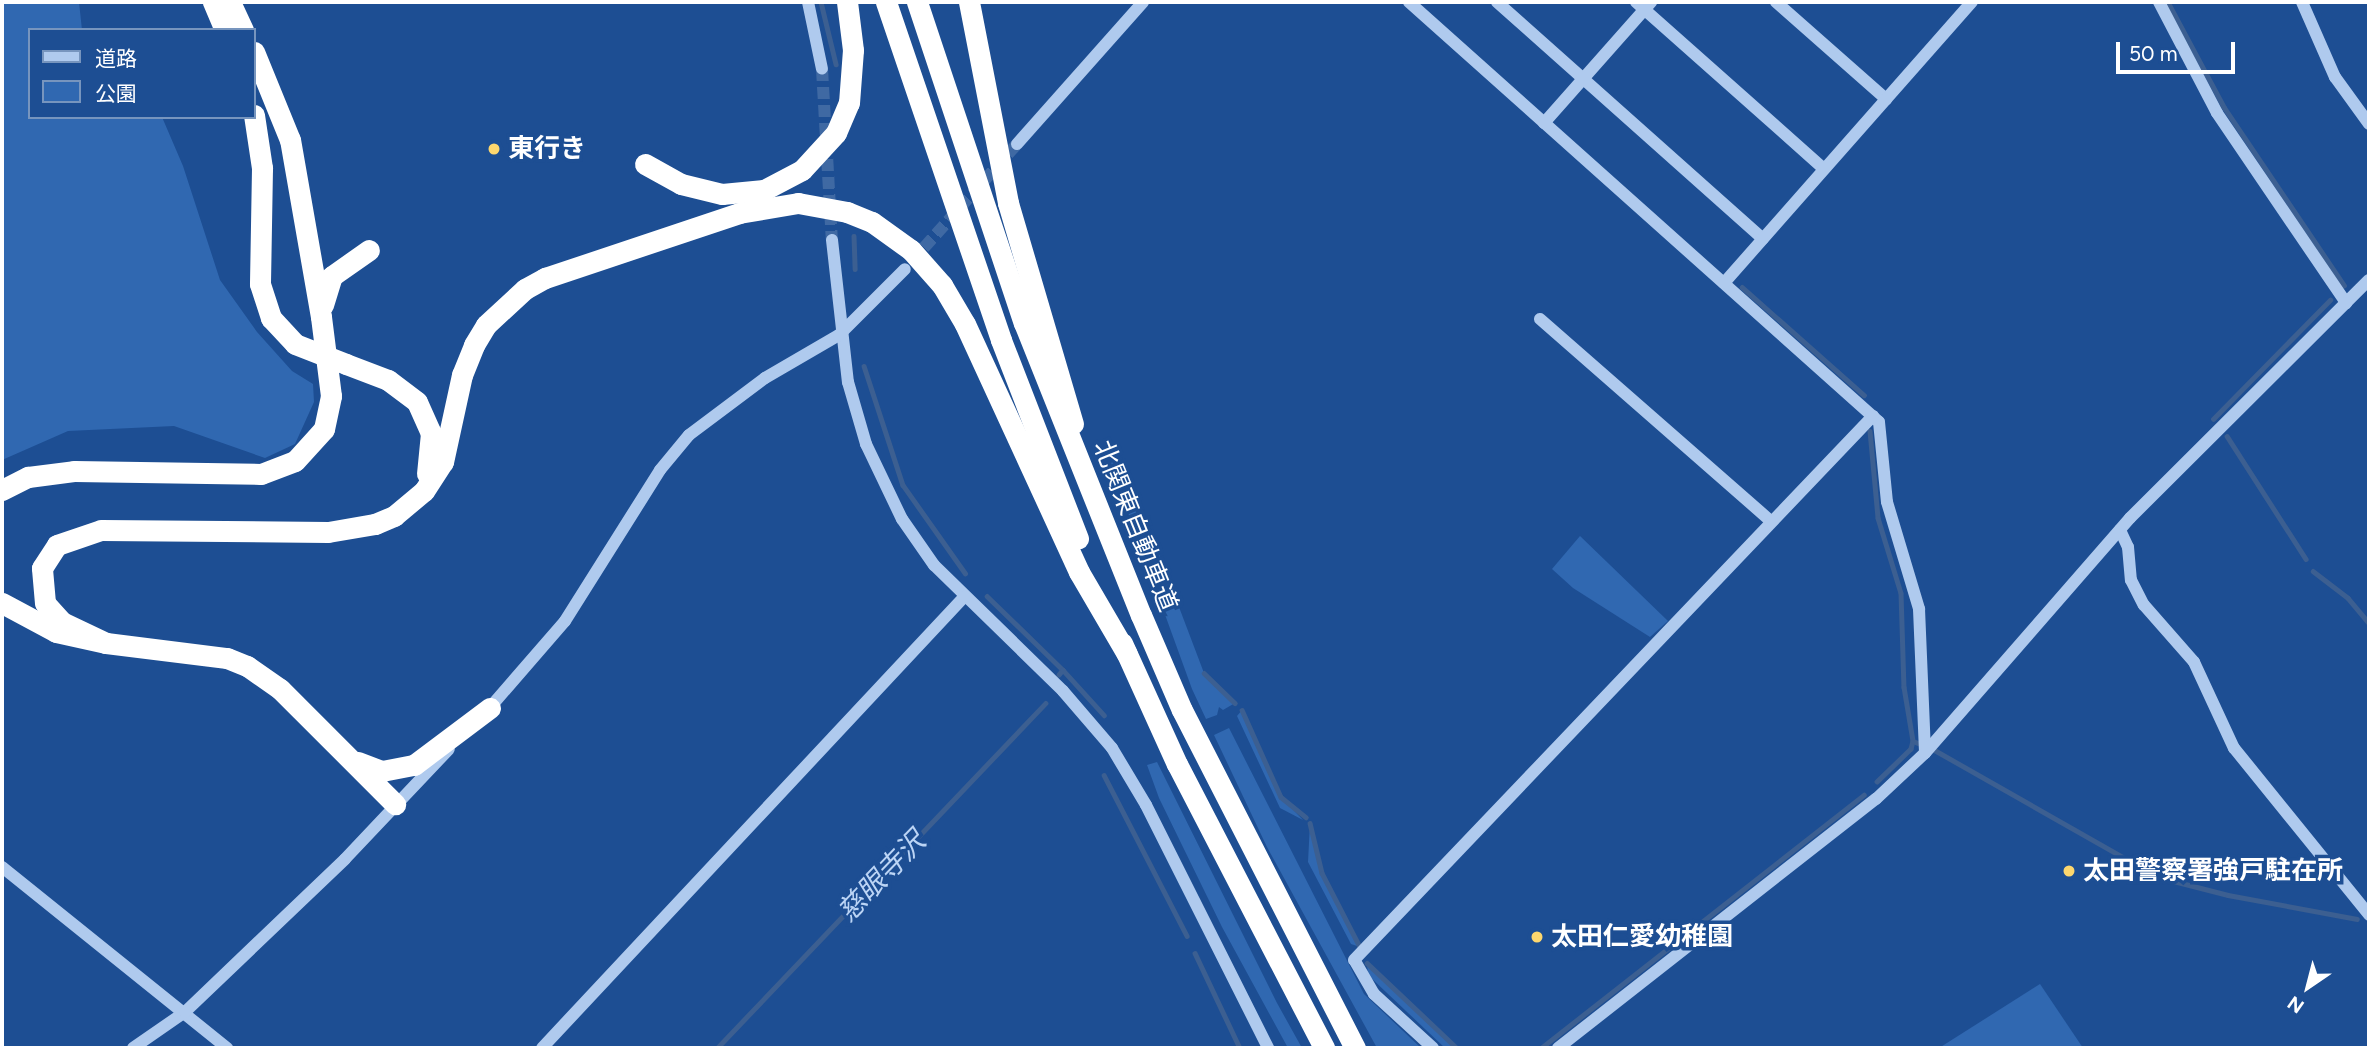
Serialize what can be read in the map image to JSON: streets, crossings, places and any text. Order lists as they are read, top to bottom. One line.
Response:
{"streets":{"highway":["北関東自動車道"]},"water":["慈眼寺沢"],"places":["東行き","太田警察署強戸駐在所","太田仁愛幼稚園"],"legend":["道路","公園"],"scale_bar":"50 m","north":"bottom left"}
